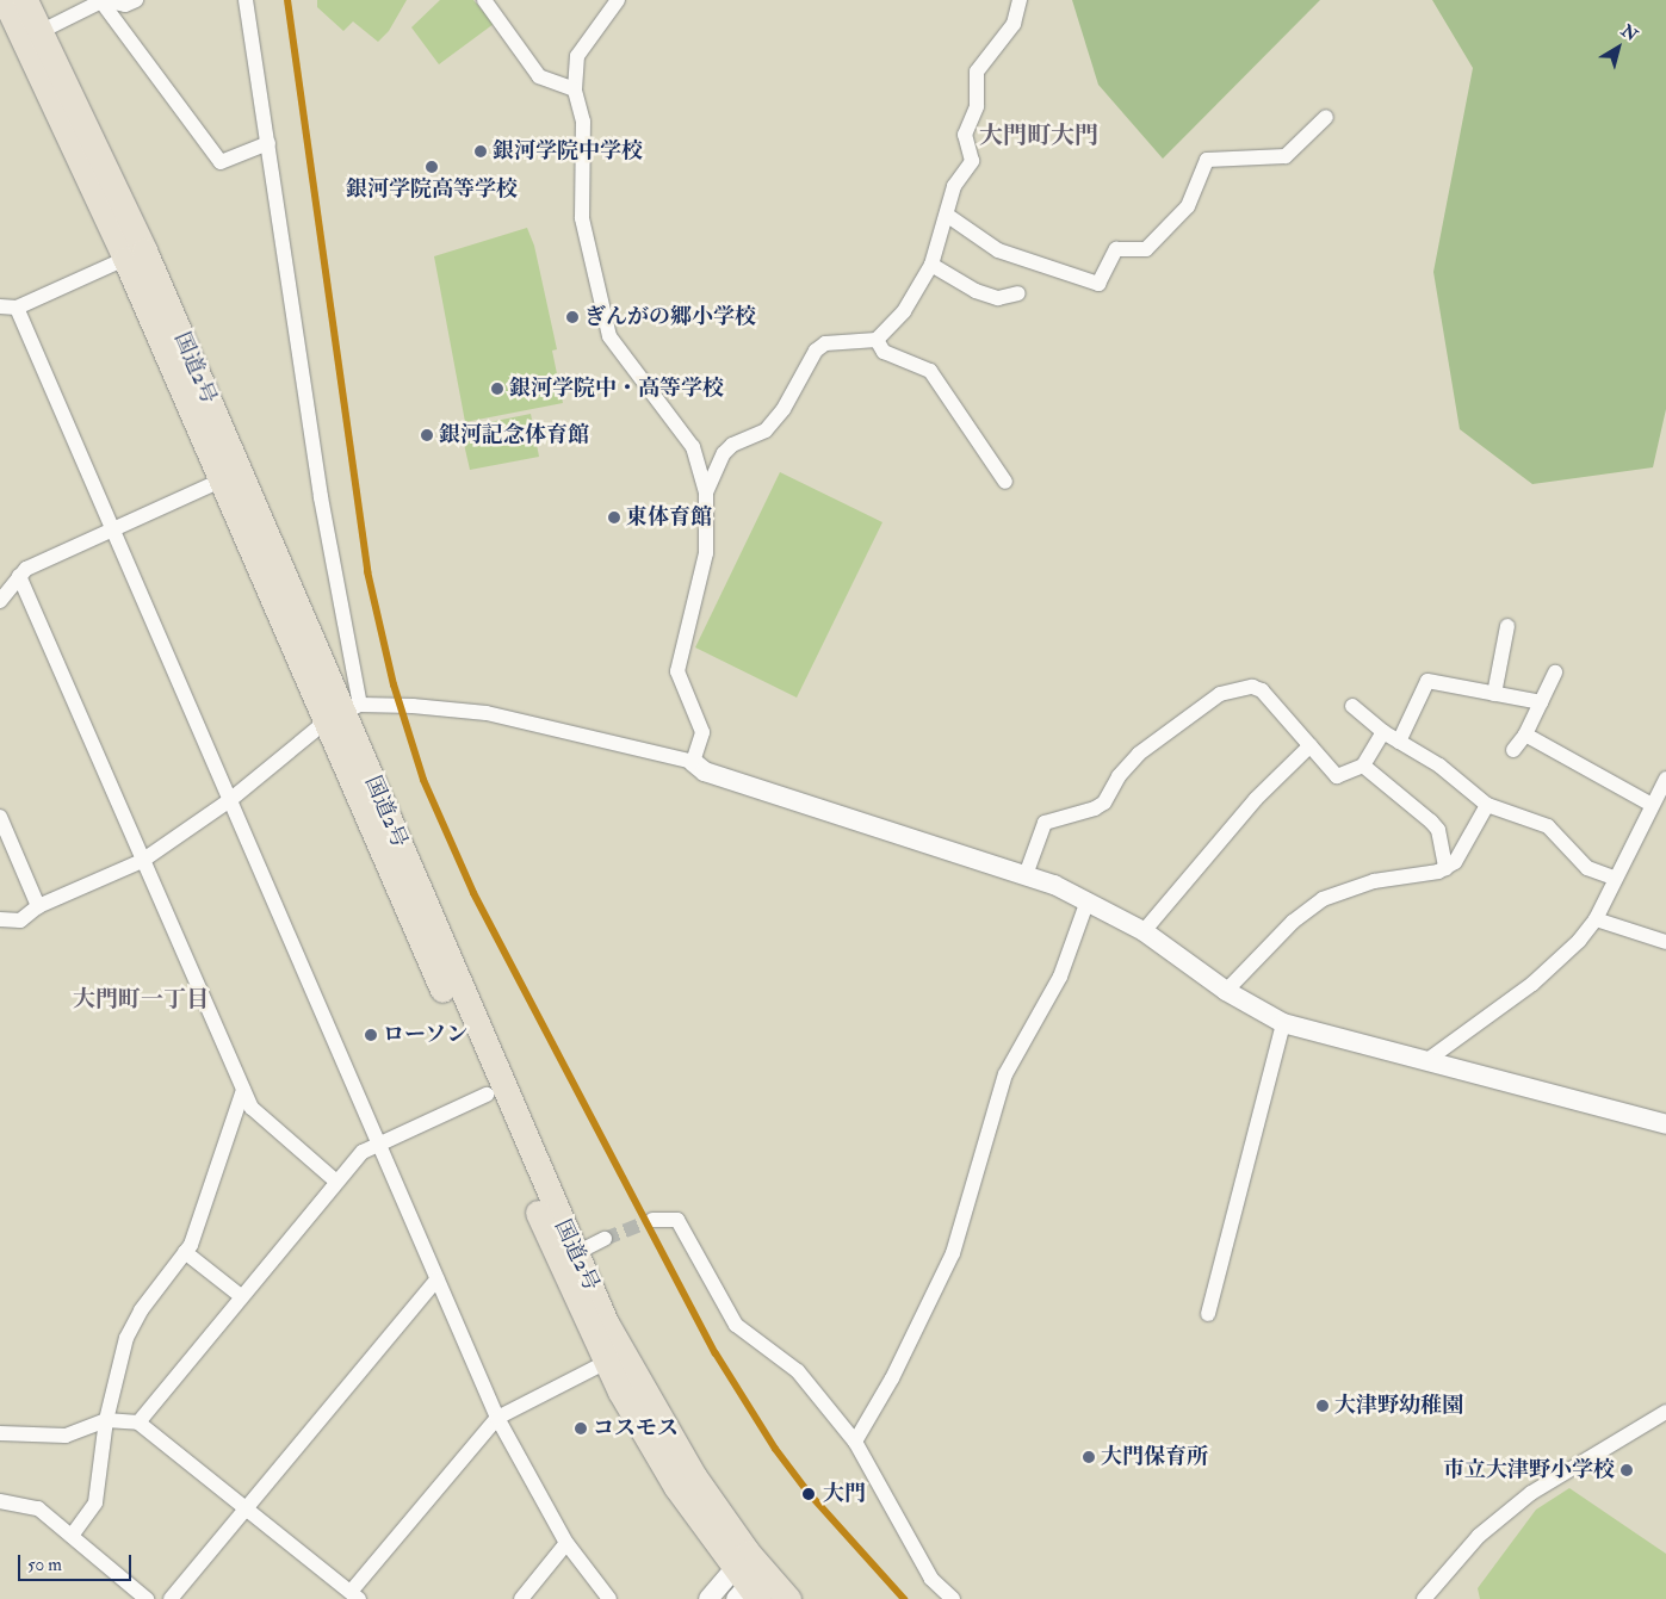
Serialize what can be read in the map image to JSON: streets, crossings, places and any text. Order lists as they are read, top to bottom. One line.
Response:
{"streets":{"highway":["国道2号"]},"districts":["大門町大門","大門町一丁目"],"places":["銀河学院中学校","銀河学院高等学校","ぎんがの郷小学校","銀河学院中・高等学校","銀河記念体育館","東体育館","ローソン","大津野幼稚園","コスモス","大門保育所","市立大津野小学校","大門"],"scale_bar":"50 m","north":"top right"}
